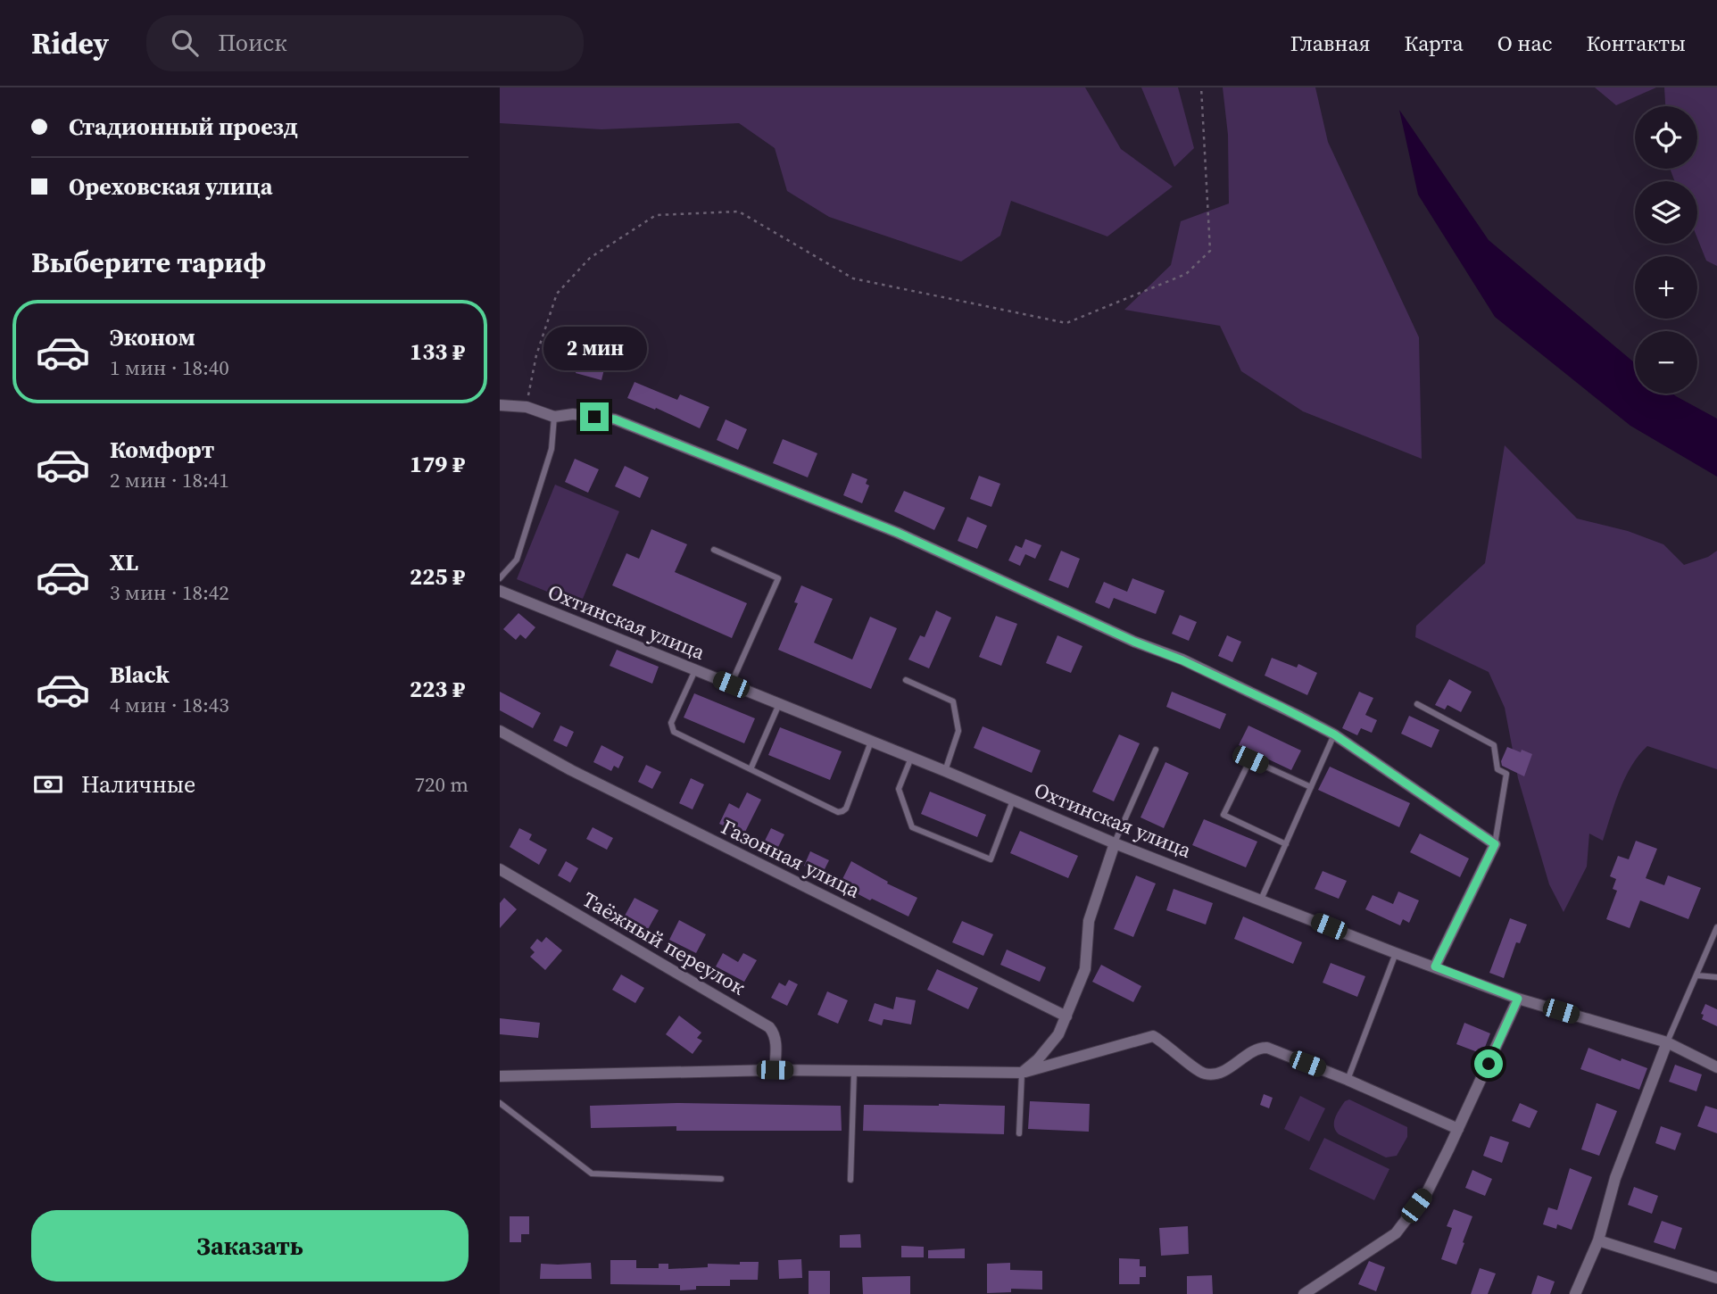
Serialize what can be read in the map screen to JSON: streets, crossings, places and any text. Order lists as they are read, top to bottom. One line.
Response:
{"streets":{"street":["Охтинская улица","Газонная улица","Таёжный переулок"]},"page":{"header":"Ridey","search":"Поиск","nav":["Главная","Карта","О нас","Контакты"],"banner":["Стадионный проезд","Ореховская улица"],"map_buttons":["+","−"],"heading":"Выберите тариф","list":[{"name":"Эконом","note":"1 мин · 18:40","value":"133 ₽"},{"name":"Комфорт","note":"2 мин · 18:41","value":"179 ₽"},{"name":"XL","note":"3 мин · 18:42","value":"225 ₽"},{"name":"Black","note":"4 мин · 18:43","value":"223 ₽"}],"bubble":"2 мин","pay":["Наличные","720 m"],"buttons":"Заказать"}}
